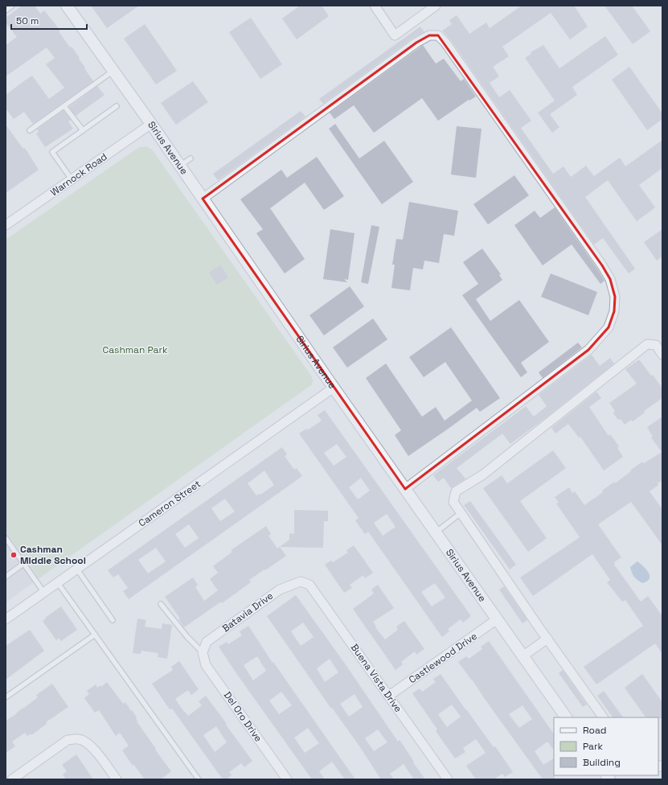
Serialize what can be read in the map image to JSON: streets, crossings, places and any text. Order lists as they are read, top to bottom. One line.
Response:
{"streets":{"street":["Sirius Avenue","Warnock Road","Cameron Street","Batavia Drive","Castlewood Drive","Buena Vista Drive","Del Oro Drive"]},"crossings":[["Sirius Avenue","Warnock Road"],["Sirius Avenue","Cameron Street"],["Sirius Avenue","Castlewood Drive"],["Batavia Drive","Buena Vista Drive"],["Batavia Drive","Del Oro Drive"],["Castlewood Drive","Buena Vista Drive"]],"parks":["Cashman Park"],"places":["Cashman Middle School"],"legend":["Road","Park","Building"],"scale_bar":"50 m"}
